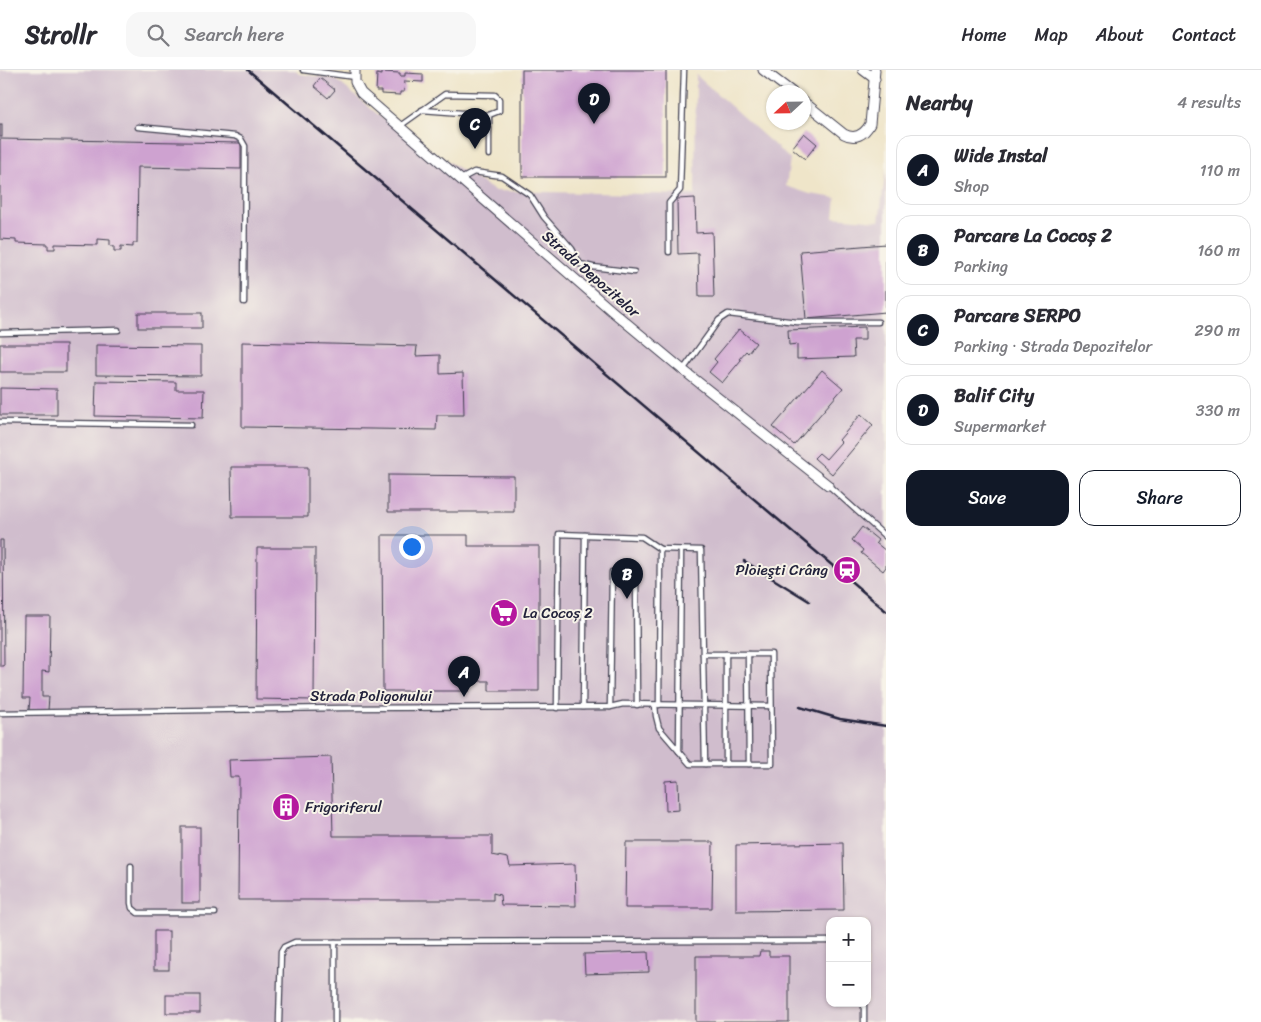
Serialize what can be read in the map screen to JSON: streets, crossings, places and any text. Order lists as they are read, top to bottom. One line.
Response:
{"streets":{"street":["Strada Depozitelor"],"lane":["Strada Poligonului"]},"places":{"station":["Ploieşti Crâng"],"supermarket":["La Cocoș 2"],"building":["Frigoriferul"]},"north":"left","page":{"header":"Strollr","search":"Search here","nav":["Home","Map","About","Contact"],"heading":["Nearby","4 results"],"pins":["D","C","B","A"],"list":[{"mark":"A","name":"Wide Instal","note":"Shop","value":"110 m"},{"mark":"B","name":"Parcare La Cocoș 2","note":"Parking","value":"160 m"},{"mark":"C","name":"Parcare SERPO","note":"Parking · Strada Depozitelor","value":"290 m"},{"mark":"D","name":"Balif City","note":"Supermarket","value":"330 m"}],"buttons":["Save","Share"],"map_buttons":["+","−"]}}
